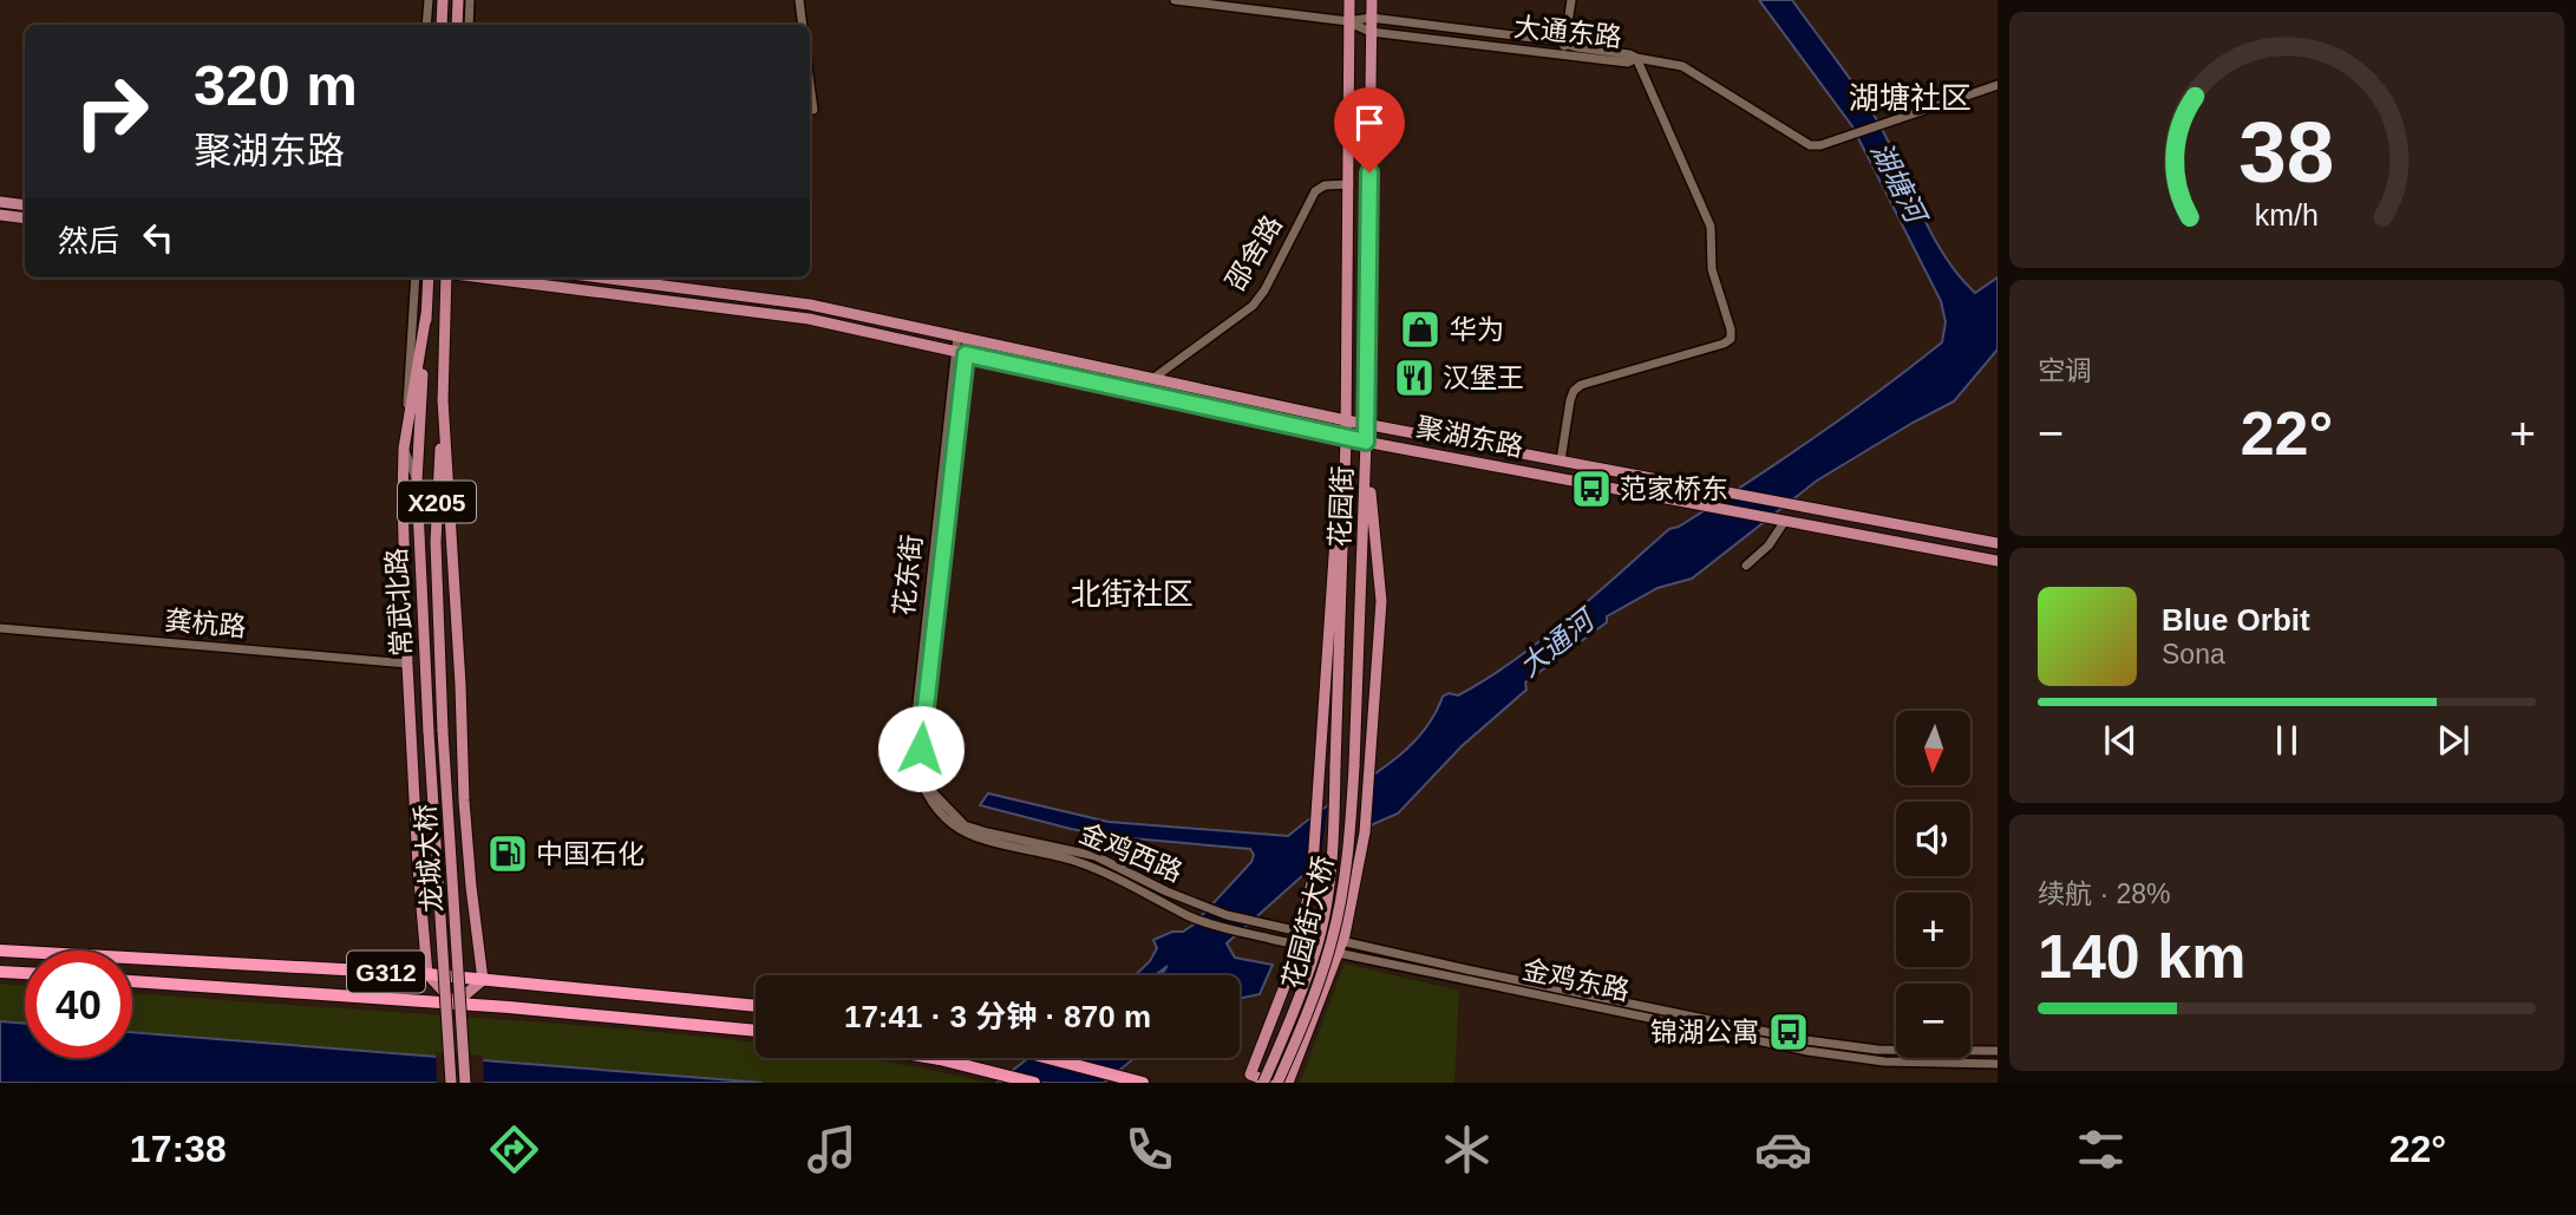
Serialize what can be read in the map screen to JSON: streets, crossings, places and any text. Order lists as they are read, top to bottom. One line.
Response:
{"streets":{"highway":["G312"],"main road":["聚湖东路","X205","花园街","常武北路","龙城大桥","花园街大桥"],"street":["大通东路","邵舍路","花东街","龚杭路","金鸡西路","金鸡东路"]},"crossings":[["大通东路","花园街"],["邵舍路","聚湖东路"],["邵舍路","花园街"],["聚湖东路","花园街"],["聚湖东路","花东街"],["花园街","花园街大桥"],["花东街","金鸡西路"],["常武北路","龙城大桥"],["金鸡西路","金鸡东路"]],"districts":["湖塘社区","北街社区"],"water":["湖塘河","大通河"],"places":{"shop":["华为"],"restaurant":["汉堡王"],"bus stop":["范家桥东","锦湖公寓"],"fuel station":["中国石化"]},"north":"bottom","page":{"turn":["320 m","聚湖东路"],"then":"然后","tile":["空调",["续航 · 28%","140 km"]],"heat":["−","22°","+"],"song":["Blue Orbit","Sona"],"map_buttons":["+","−"],"limit":"40","trip":"17:41 · 3 分钟 · 870 m","tabs":["17:38","22°"],"gauge":["38","km/h"]}}
